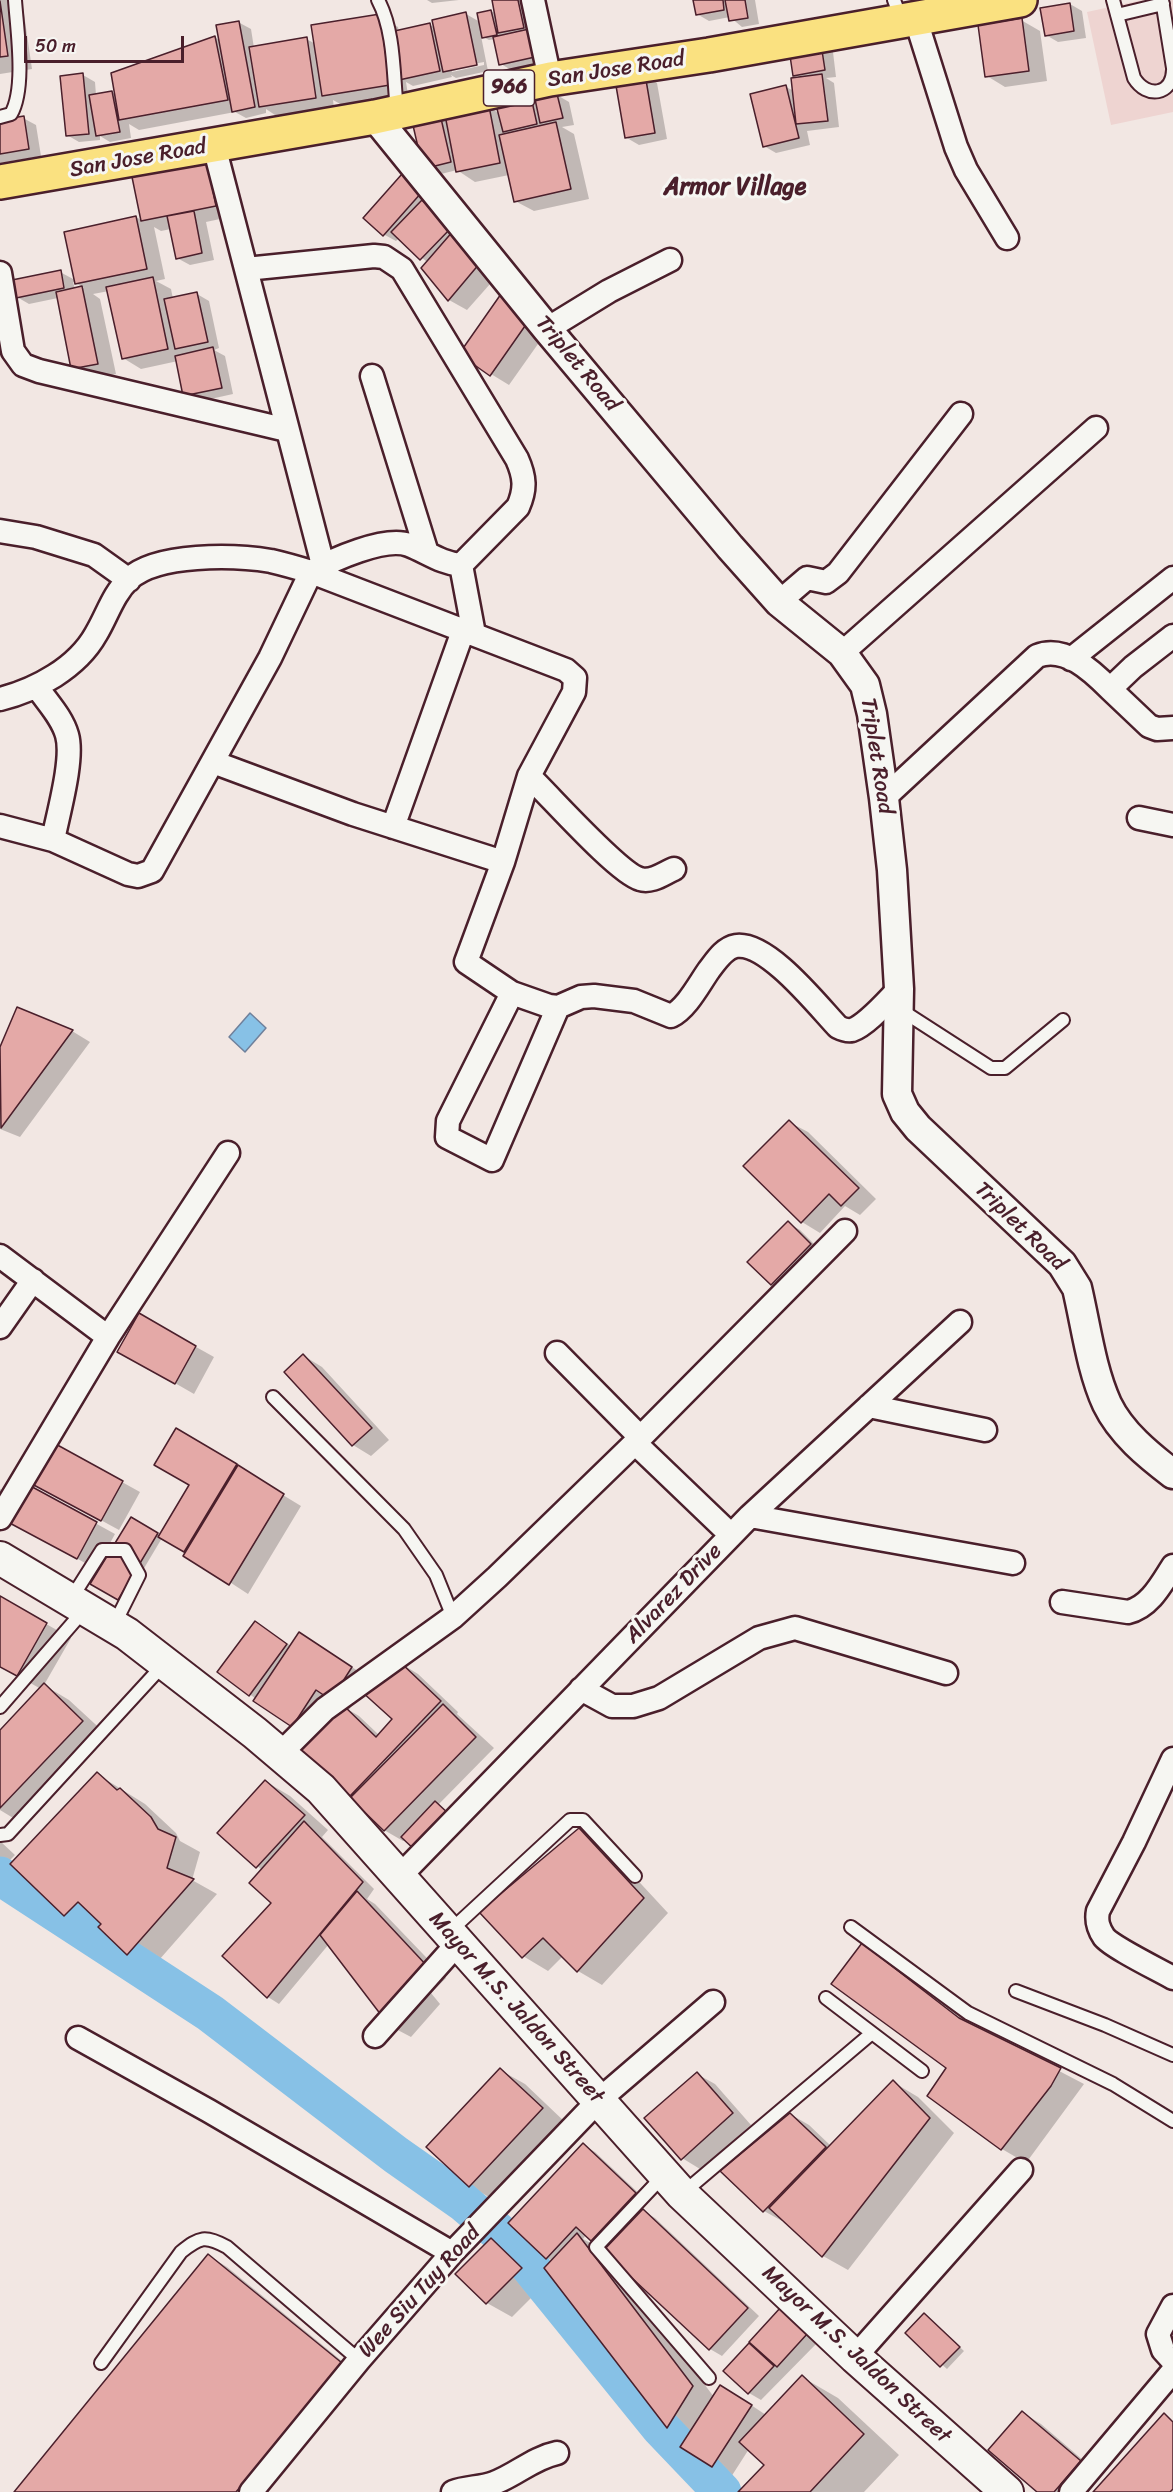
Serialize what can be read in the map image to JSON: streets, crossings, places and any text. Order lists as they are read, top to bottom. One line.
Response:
{"streets":{"main road":["San Jose Road","966","Mayor M.S. Jaldon Street"],"street":["Triplet Road","Alvarez Drive","Wee Siu Tuy Road"]},"crossings":[["San Jose Road","Triplet Road"],["Alvarez Drive","Mayor M.S. Jaldon Street"],["Mayor M.S. Jaldon Street","Wee Siu Tuy Road"]],"districts":["Armor Village"],"scale_bar":"50 m"}
